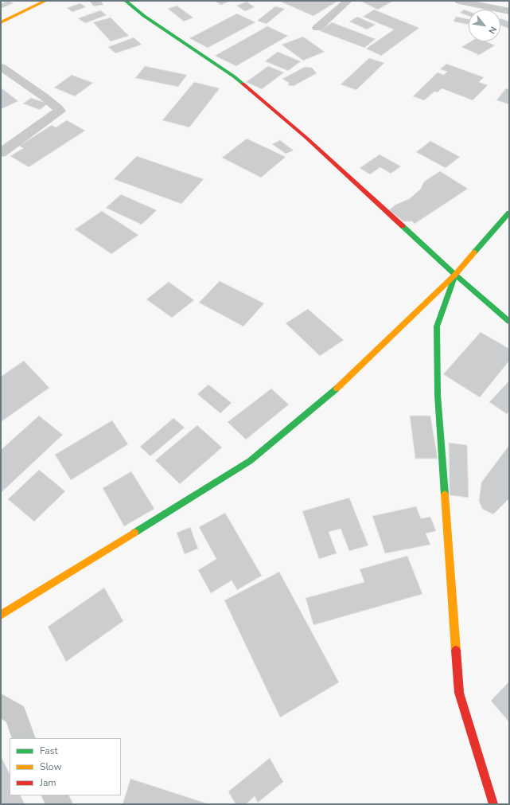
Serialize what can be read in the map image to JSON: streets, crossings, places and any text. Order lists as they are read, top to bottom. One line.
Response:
{"legend":["Fast","Slow","Jam"],"north":"bottom right"}
